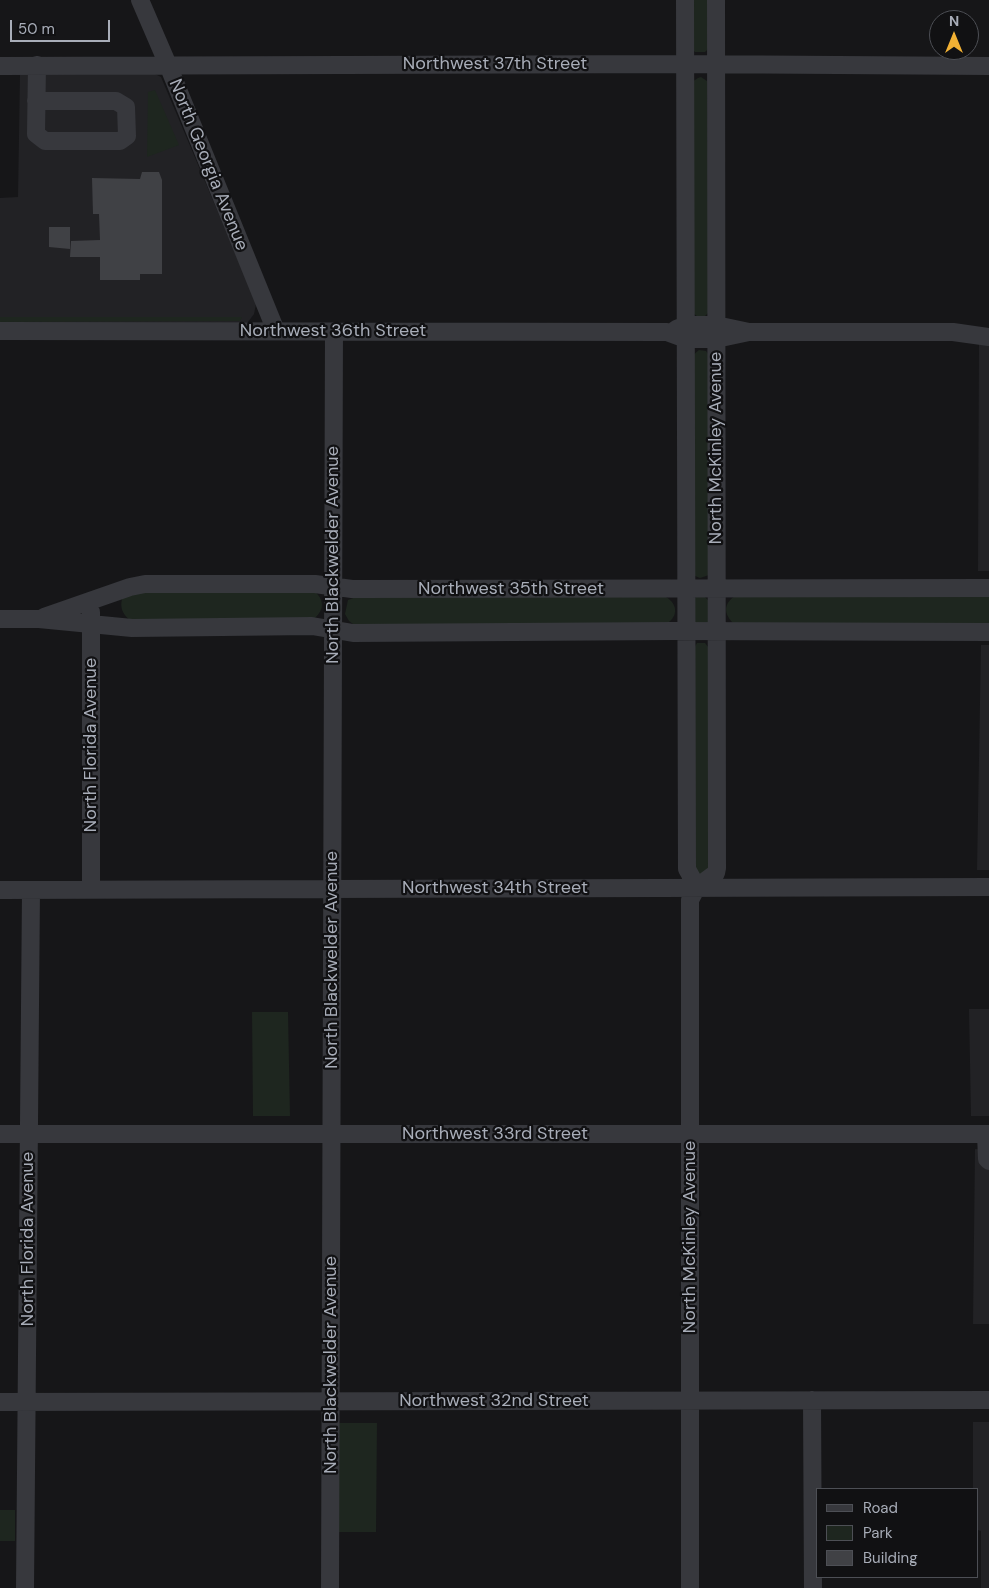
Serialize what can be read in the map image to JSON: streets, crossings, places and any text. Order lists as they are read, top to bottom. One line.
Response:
{"streets":{"street":["Northwest 37th Street","North Georgia Avenue","Northwest 36th Street","North McKinley Avenue","North Blackwelder Avenue","Northwest 35th Street","North Florida Avenue","Northwest 34th Street","Northwest 33rd Street","Northwest 32nd Street"]},"crossings":[["Northwest 37th Street","North Georgia Avenue"],["Northwest 37th Street","North McKinley Avenue"],["North Georgia Avenue","Northwest 36th Street"],["Northwest 36th Street","North McKinley Avenue"],["Northwest 36th Street","North Blackwelder Avenue"],["North McKinley Avenue","Northwest 35th Street"],["North McKinley Avenue","Northwest 34th Street"],["North McKinley Avenue","Northwest 33rd Street"],["North McKinley Avenue","Northwest 32nd Street"],["North Blackwelder Avenue","Northwest 35th Street"],["North Blackwelder Avenue","Northwest 34th Street"],["North Blackwelder Avenue","Northwest 33rd Street"],["North Blackwelder Avenue","Northwest 32nd Street"],["Northwest 35th Street","North Florida Avenue"],["North Florida Avenue","Northwest 34th Street"],["North Florida Avenue","Northwest 33rd Street"],["North Florida Avenue","Northwest 32nd Street"]],"legend":["Road","Park","Building"],"scale_bar":"50 m","north":"top"}
